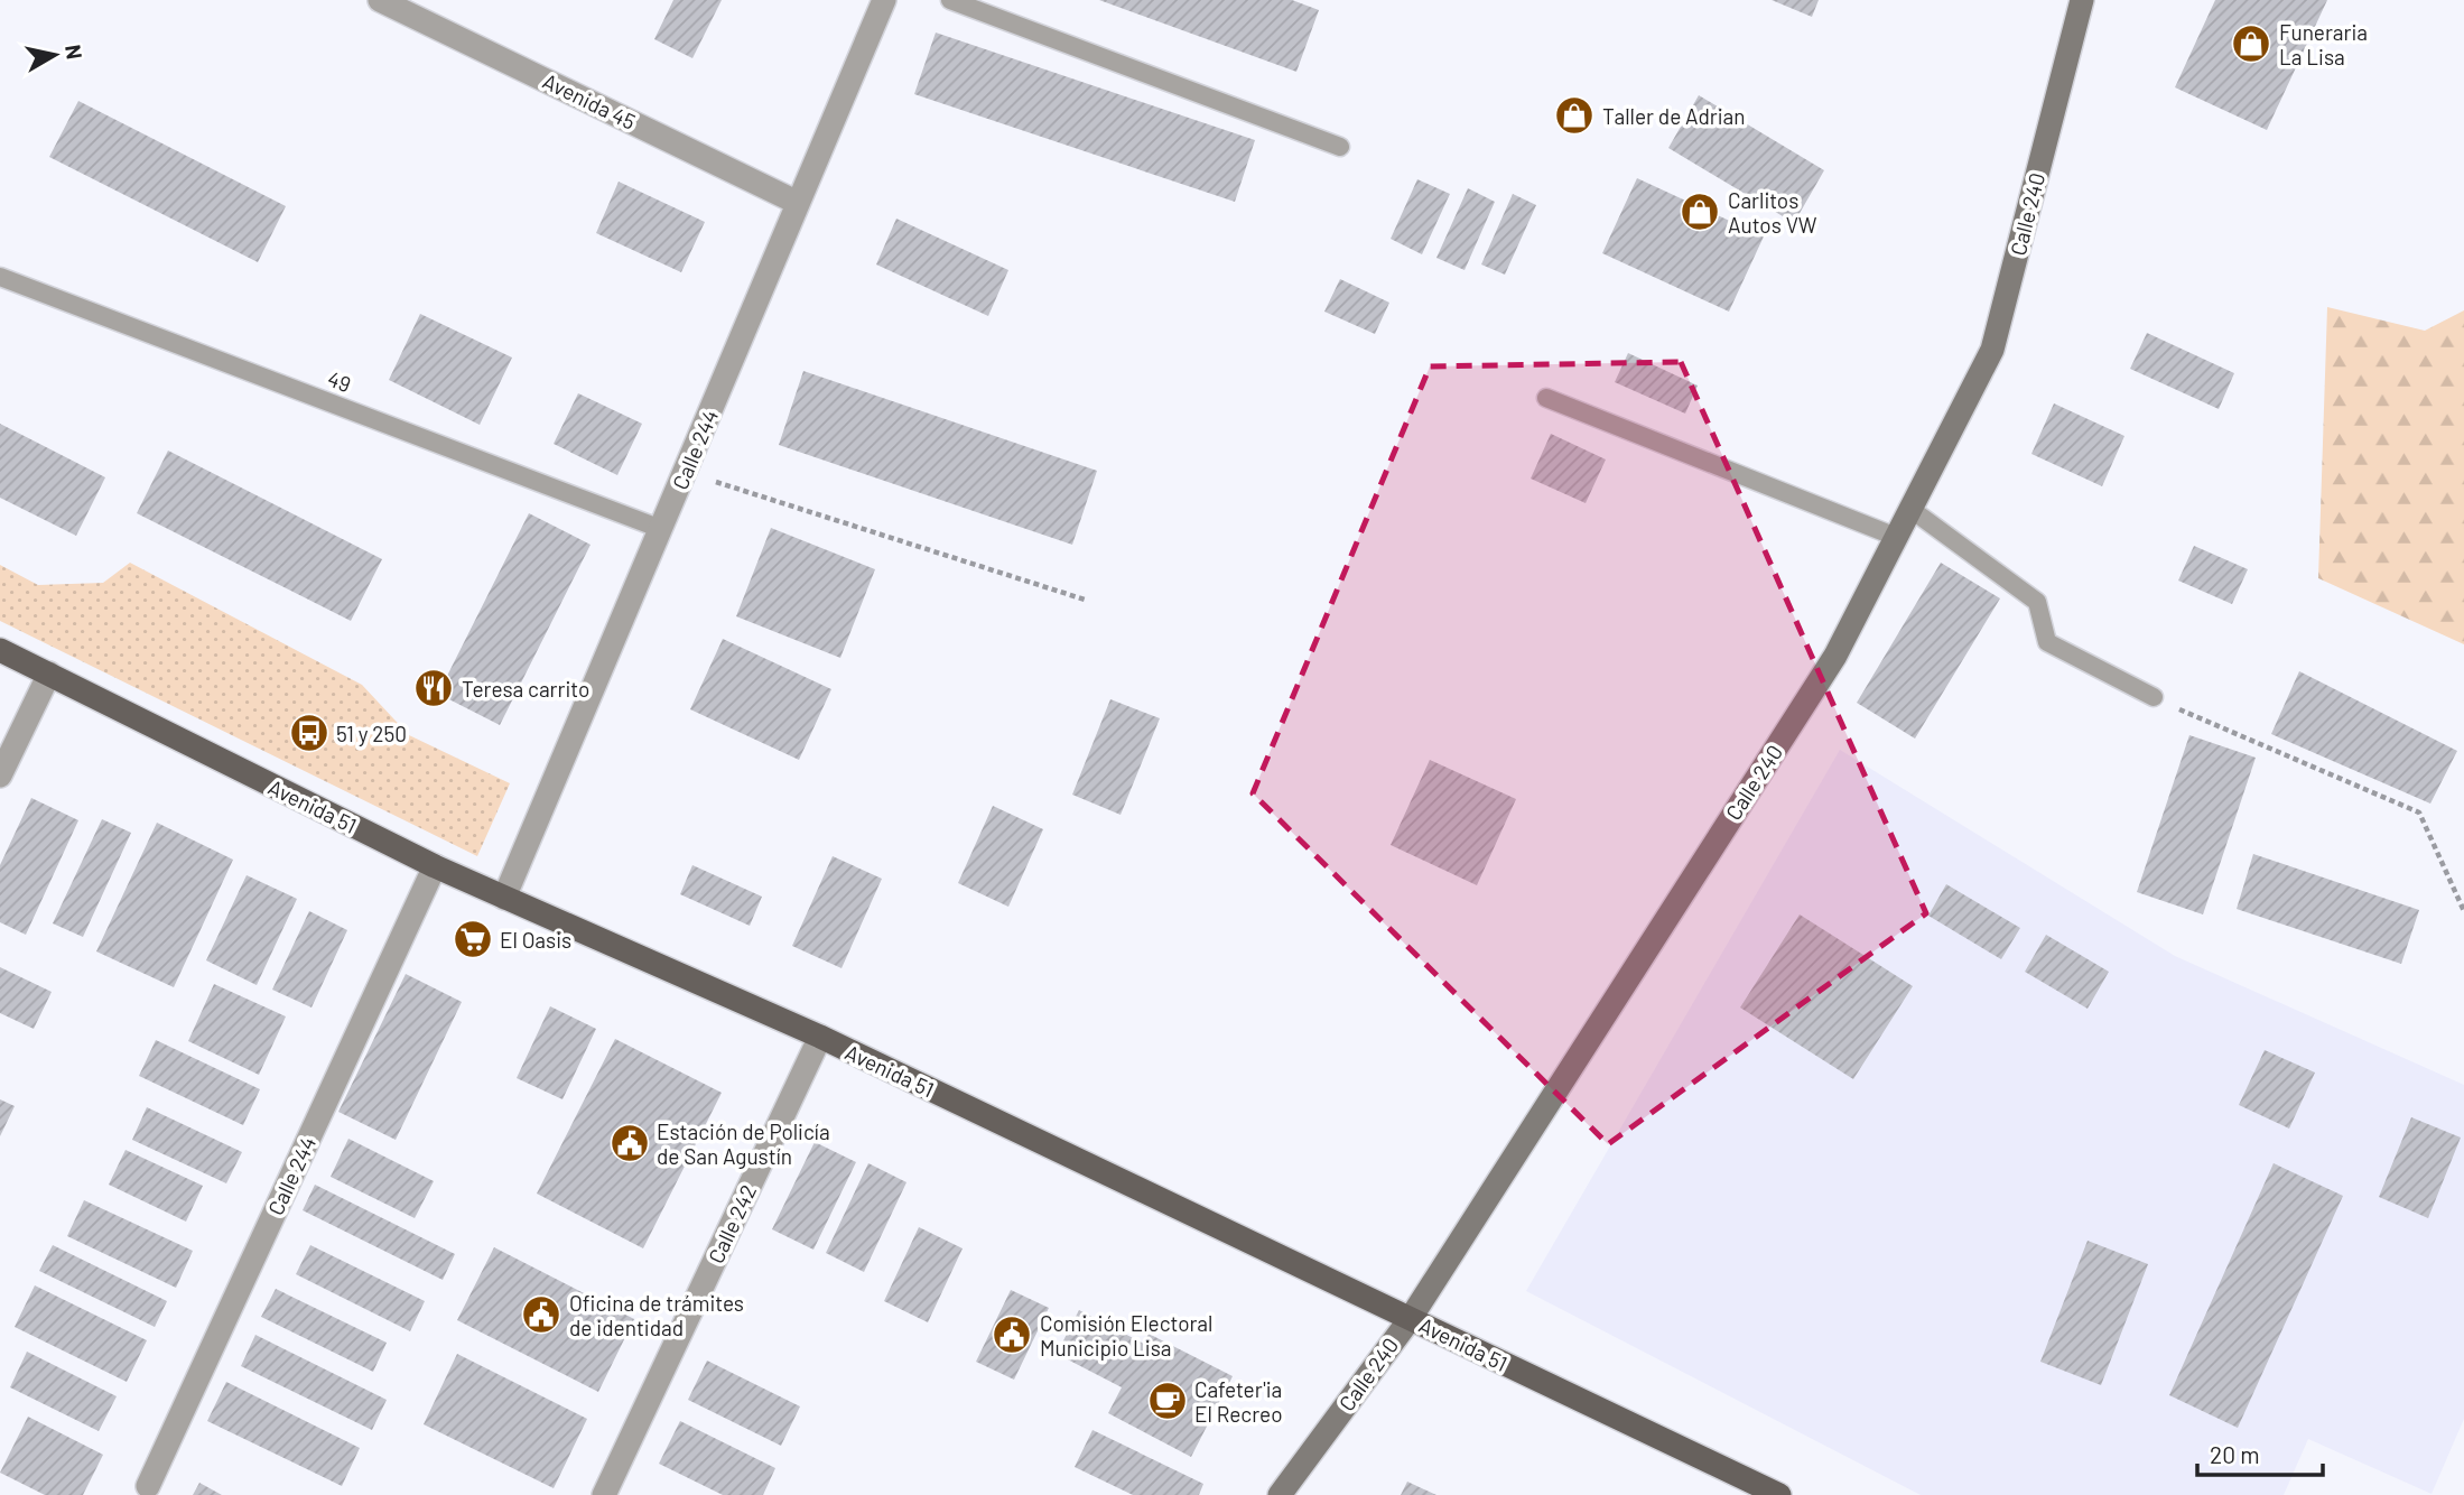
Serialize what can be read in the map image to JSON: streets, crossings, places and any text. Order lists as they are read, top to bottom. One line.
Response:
{"streets":{"main road":["Avenida 51"],"street":["Avenida 45","Calle 240","Calle 244","Calle 242"],"lane":["49"]},"crossings":[["Avenida 45","Calle 244"],["Calle 240","Avenida 51"],["49","Calle 244"],["Calle 244","Avenida 51"],["Avenida 51","Calle 242"]],"places":{"shop":["Funeraria La Lisa","Taller de Adrian","Carlitos Autos VW"],"restaurant":["Teresa carrito"],"bus stop":["51 y 250"],"supermarket":["El Oasis"],"public building":["Estación de Policía de San Agustín","Oficina de trámites de identidad","Comisión Electoral Municipio Lisa"],"cafe":["Cafeter'ia El Recreo"]},"scale_bar":"20 m","north":"right"}
